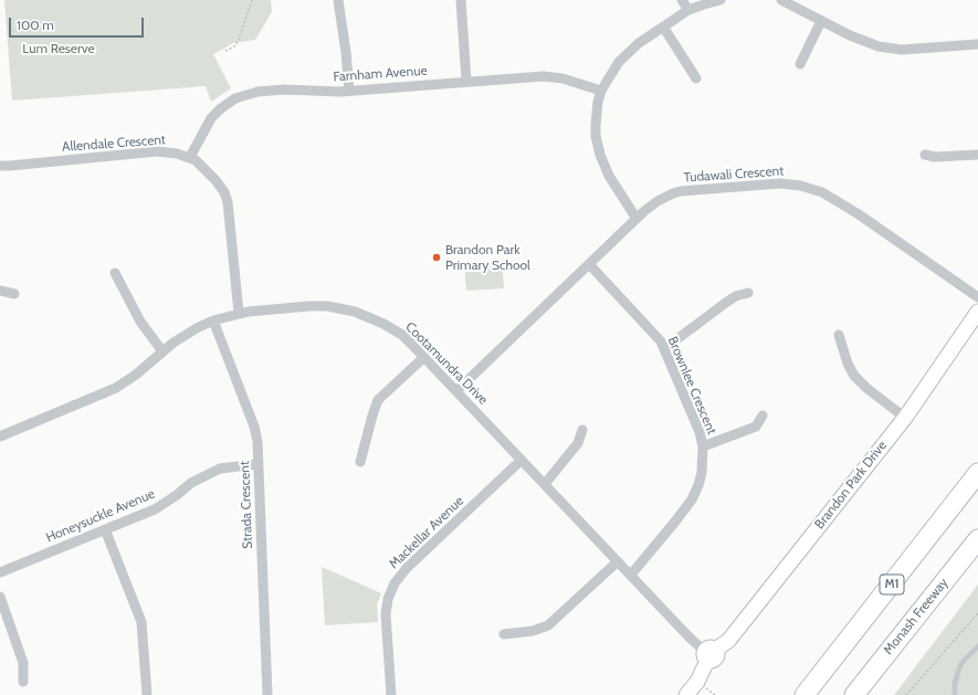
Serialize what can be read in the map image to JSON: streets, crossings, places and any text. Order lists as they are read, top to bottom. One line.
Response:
{"streets":{"highway":["M1","Monash Freeway"],"street":["Farnham Avenue","Allendale Crescent","Tudawali Crescent","Cootamundra Drive","Brownlee Crescent","Brandon Park Drive","Strada Crescent","Honeysuckle Avenue","Mackellar Avenue"]},"crossings":[["Farnham Avenue","Allendale Crescent"],["Allendale Crescent","Cootamundra Drive"],["Tudawali Crescent","Cootamundra Drive"],["Tudawali Crescent","Brownlee Crescent"],["Cootamundra Drive","Brownlee Crescent"],["Cootamundra Drive","Brandon Park Drive"],["Cootamundra Drive","Strada Crescent"],["Cootamundra Drive","Mackellar Avenue"],["Strada Crescent","Honeysuckle Avenue"]],"parks":["Lum Reserve"],"places":["Brandon Park Primary School"],"scale_bar":"100 m"}
